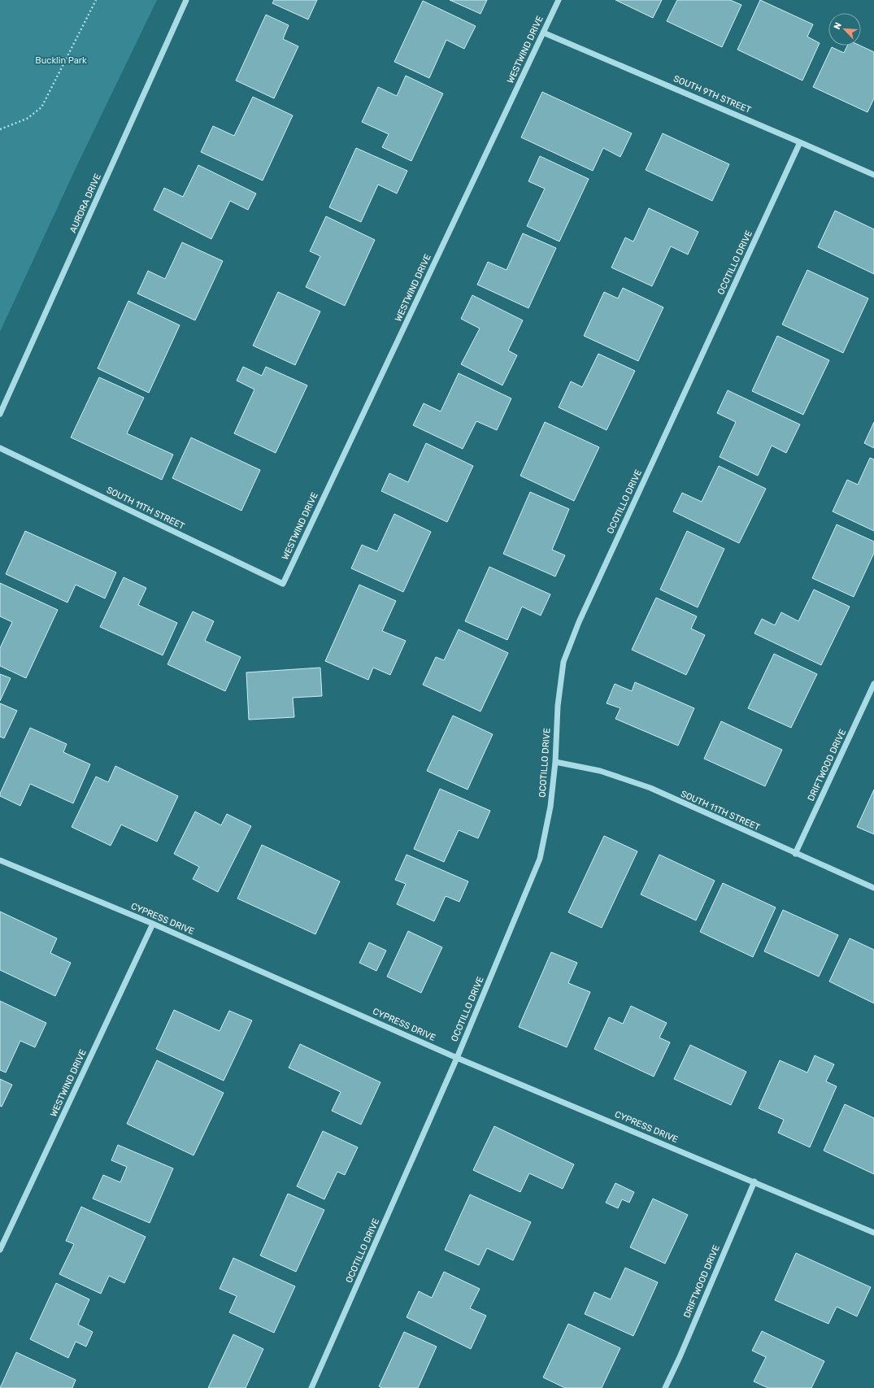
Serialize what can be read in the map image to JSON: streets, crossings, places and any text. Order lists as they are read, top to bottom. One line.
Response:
{"streets":{"street":["WESTWIND DRIVE","SOUTH 9TH STREET","AURORA DRIVE","OCOTILLO DRIVE","SOUTH 11TH STREET","DRIFTWOOD DRIVE","CYPRESS DRIVE"]},"crossings":[["WESTWIND DRIVE","SOUTH 9TH STREET"],["WESTWIND DRIVE","SOUTH 11TH STREET"],["WESTWIND DRIVE","CYPRESS DRIVE"],["SOUTH 9TH STREET","OCOTILLO DRIVE"],["OCOTILLO DRIVE","SOUTH 11TH STREET"],["OCOTILLO DRIVE","CYPRESS DRIVE"],["SOUTH 11TH STREET","DRIFTWOOD DRIVE"],["DRIFTWOOD DRIVE","CYPRESS DRIVE"]],"parks":["Bucklin Park"],"north":"top left"}
